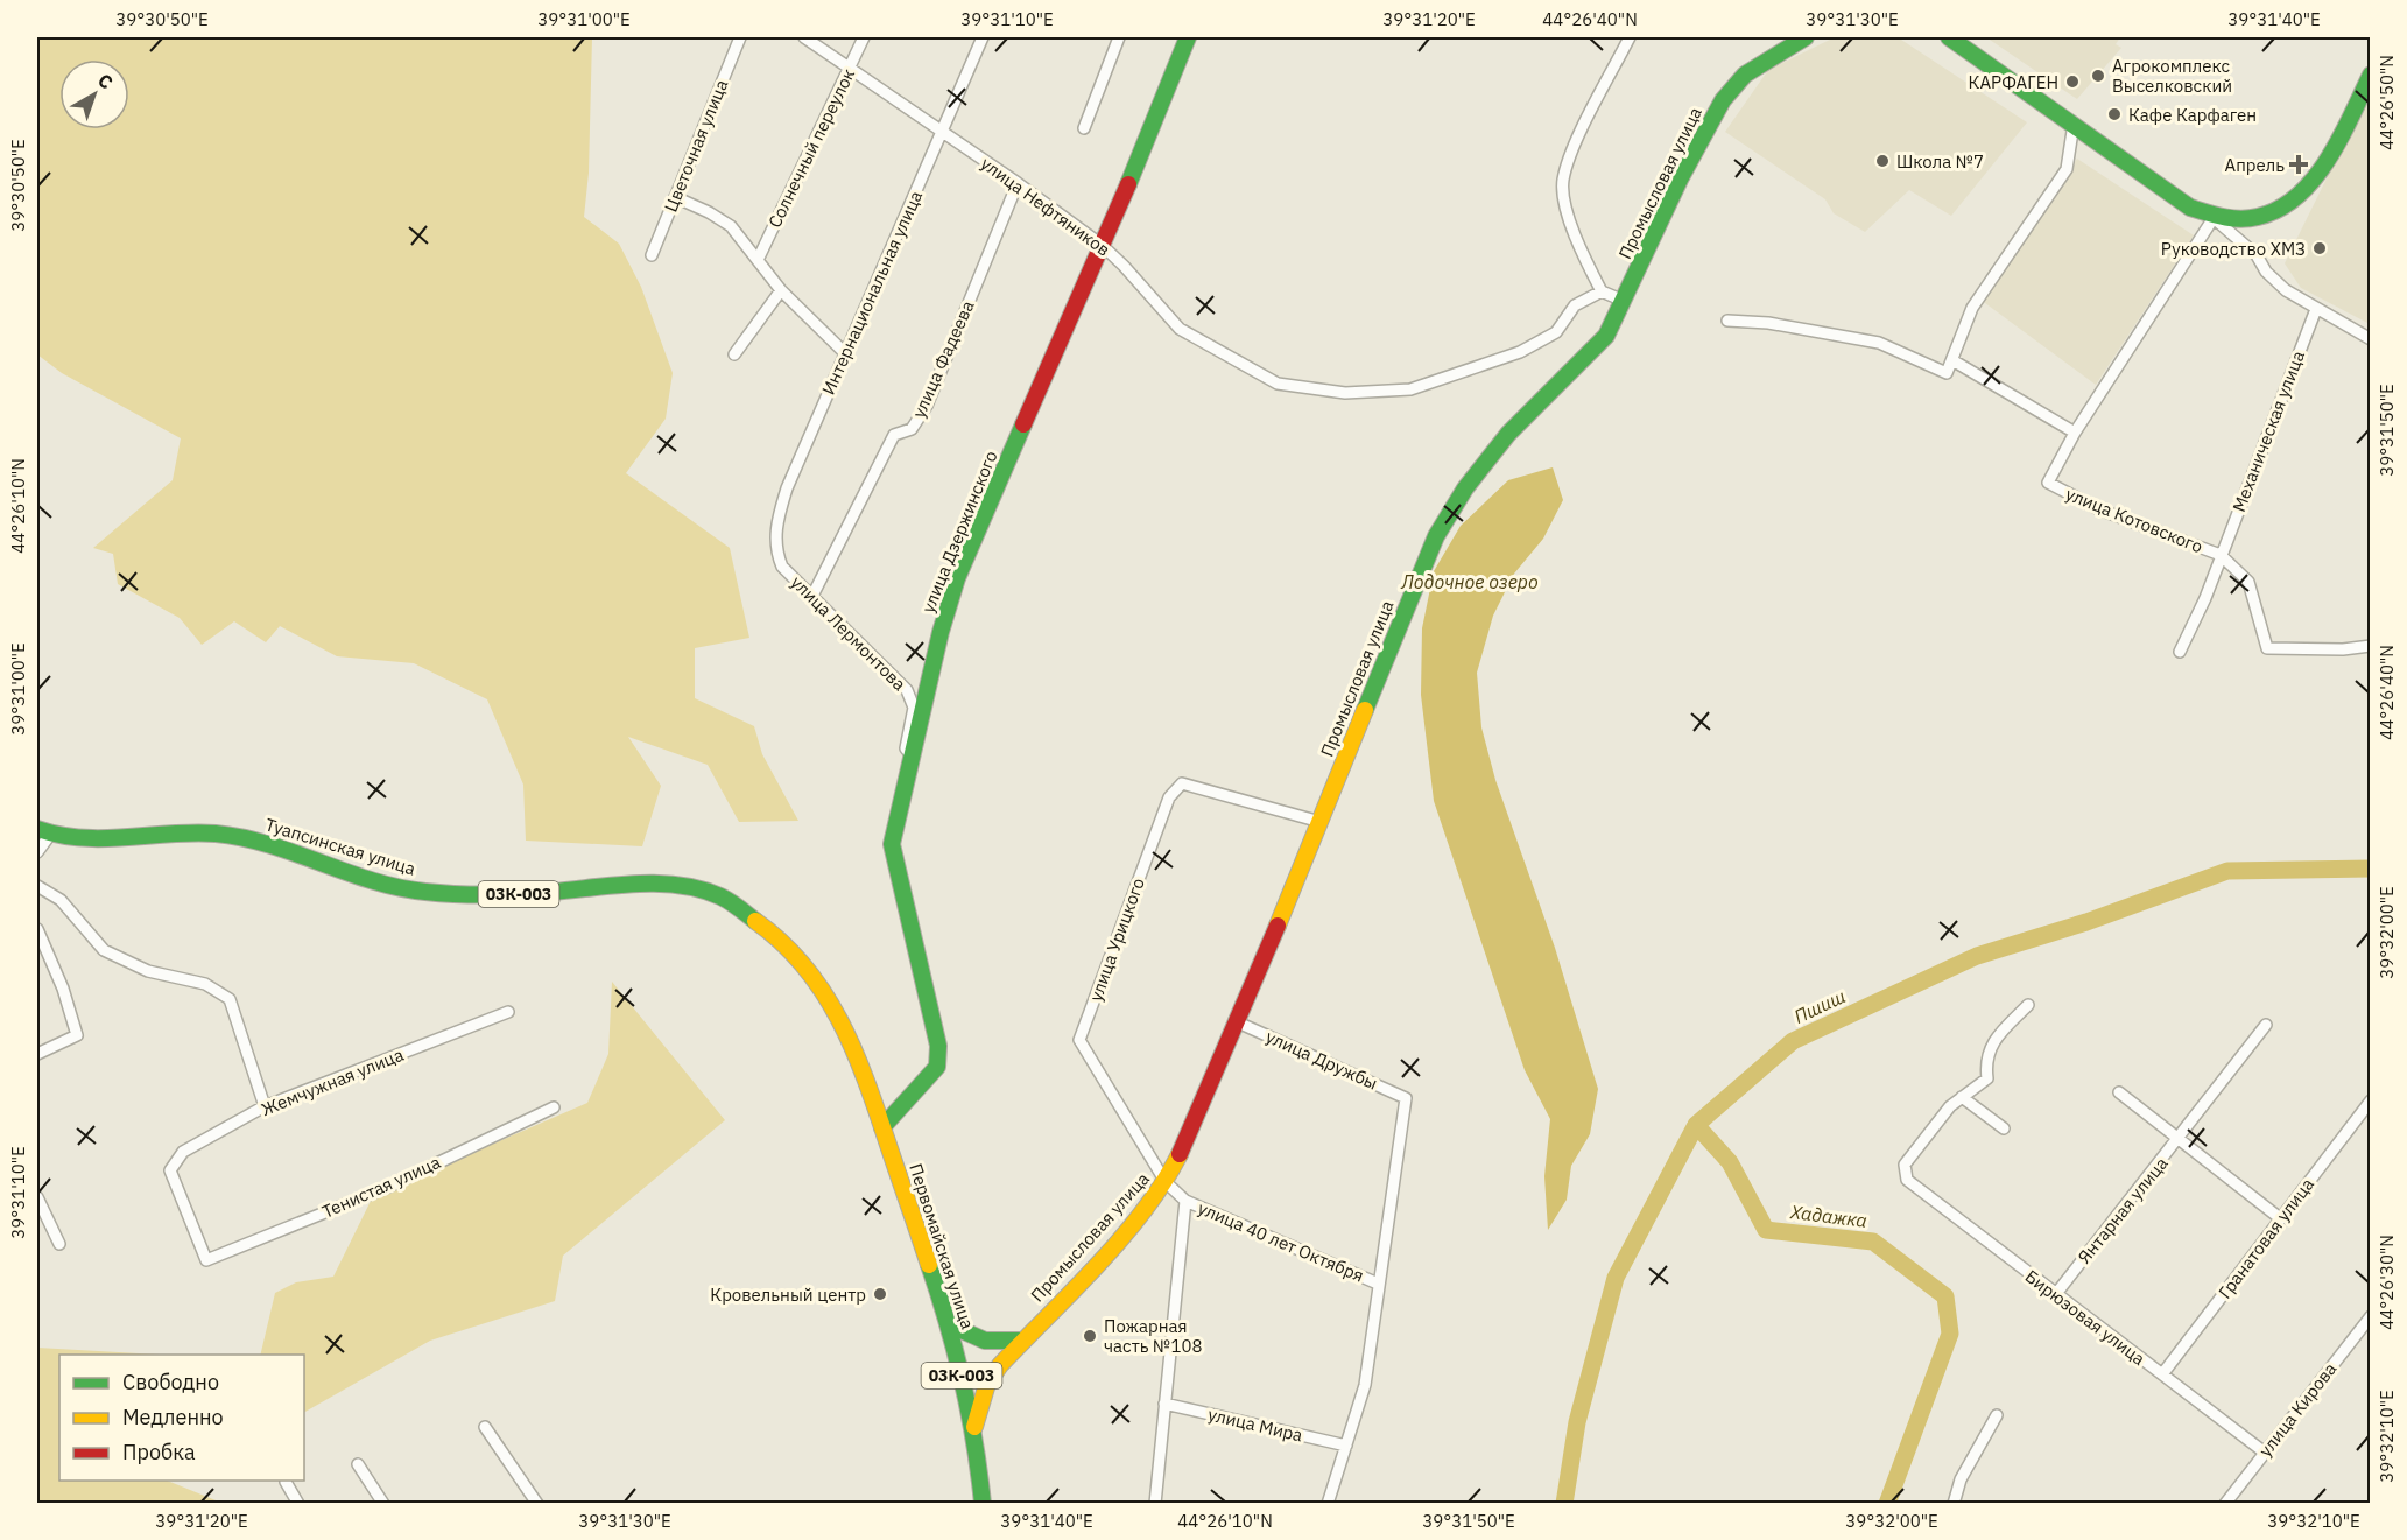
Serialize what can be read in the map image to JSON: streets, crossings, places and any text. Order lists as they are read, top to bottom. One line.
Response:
{"streets":{"main road":["Промысловая улица","улица Дзержинского","Туапсинская улица","03К-003","Первомайская улица"],"street":["Цветочная улица","Солнечный переулок","улица Нефтяников","Интернациональная улица","улица Фадеева","Механическая улица","улица Котовского","улица Лермонтова","улица Урицкого","улица Дружбы","Жемчужная улица","Тенистая улица","Янтарная улица","Гранатовая улица","улица 40 лет Октября","Бирюзовая улица","улица Кирова","улица Мира"]},"crossings":[["Солнечный переулок","улица Нефтяников"],["Промысловая улица","улица Урицкого"],["Промысловая улица","улица Дружбы"],["Промысловая улица","улица 40 лет Октября"],["Промысловая улица","Первомайская улица"],["улица Нефтяников","Интернациональная улица"],["улица Нефтяников","улица Фадеева"],["улица Нефтяников","улица Дзержинского"],["Интернациональная улица","улица Лермонтова"],["улица Фадеева","улица Лермонтова"],["Механическая улица","улица Котовского"],["улица Дзержинского","улица Лермонтова"],["улица Дзержинского","Туапсинская улица"],["улица Дзержинского","Первомайская улица"],["Туапсинская улица","Первомайская улица"],["улица Урицкого","улица 40 лет Октября"],["улица Дружбы","улица 40 лет Октября"],["Жемчужная улица","Тенистая улица"],["Янтарная улица","Бирюзовая улица"],["Гранатовая улица","Бирюзовая улица"],["Бирюзовая улица","улица Кирова"]],"water":["Лодочное озеро","Пшиш","Хадажка"],"places":{"other":["Агрокомплекс Выселковский","КАРФАГЕН","Кафе Карфаген","Школа №7","Руководство ХМЗ","Кровельный центр","Пожарная часть №108"],"health":["Апрель"]},"legend":["Свободно","Медленно","Пробка"],"north":"top right","coordinates":["39°30'50\"E","39°31'00\"E","39°31'10\"E","39°31'20\"E","44°26'40\"N","39°31'30\"E","39°31'40\"E","44°26'50\"N","39°31'50\"E","44°26'10\"N","39°32'00\"E","44°26'30\"N","39°32'10\"E"]}
